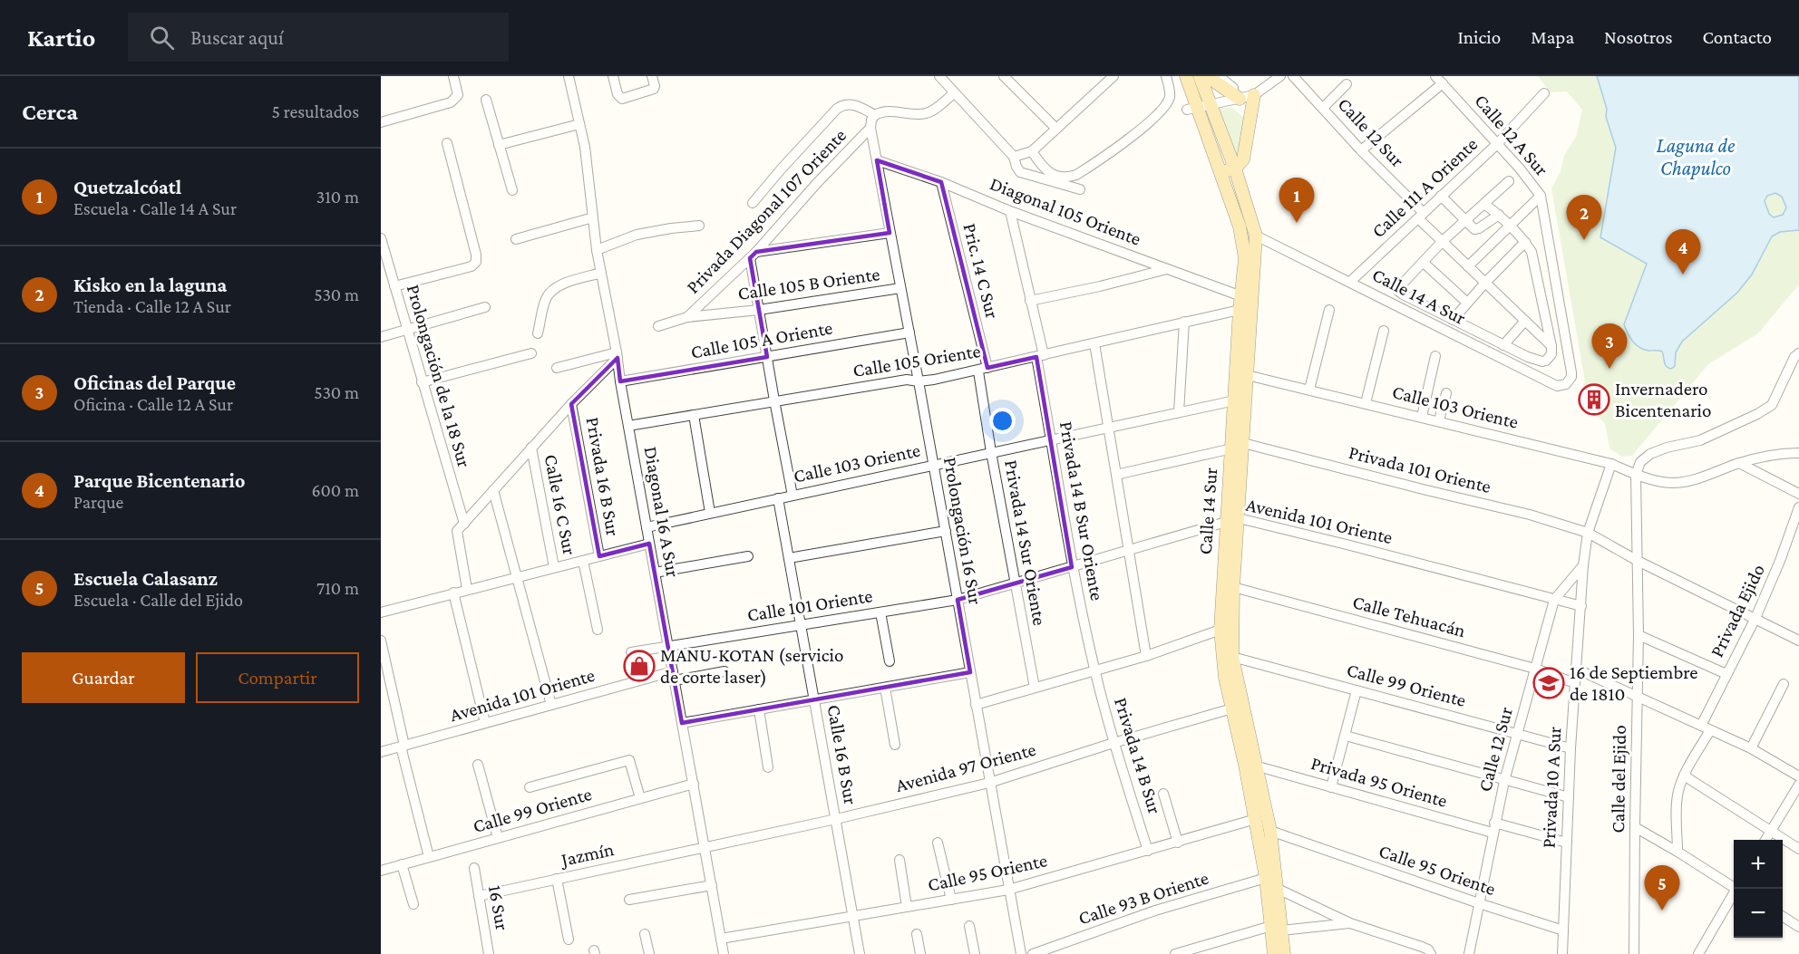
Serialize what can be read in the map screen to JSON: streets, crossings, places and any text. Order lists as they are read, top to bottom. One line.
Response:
{"streets":{"main road":["Calle 14 Sur"],"street":["Calle 12 Sur","Calle 12 A Sur","Calle 111 A Oriente","Privada Diagonal 107 Oriente","Diagonal 105 Oriente","Pric. 14 C Sur","Calle 105 B Oriente","Calle 14 A Sur","Calle 105 A Oriente","Calle 105 Oriente","Prolongación de la 18 Sur","Calle 103 Oriente","Privada 101 Oriente","Privada 16 B Sur","Calle 16 C Sur","Privada 14 B Sur Oriente","Diagonal 16 A Sur","Avenida 101 Oriente","Prolongación 16 Sur","Privada 14 Sur Oriente","Calle 101 Oriente","Privada Ejido","Calle Tehuacán","Calle 99 Oriente","Calle 16 B Sur","Privada 14 B Sur","Avenida 97 Oriente","Calle del Ejido","Privada 95 Oriente","Privada 10 A Sur","Jazmín","Calle 95 Oriente","Calle 93 B Oriente","16 Sur"]},"crossings":[["Calle 12 Sur","Calle 111 A Oriente"],["Calle 12 Sur","Avenida 101 Oriente"],["Calle 12 Sur","Calle Tehuacán"],["Calle 12 Sur","Calle 99 Oriente"],["Calle 12 Sur","Privada 95 Oriente"],["Calle 12 Sur","Privada 10 A Sur"],["Calle 12 Sur","Calle 95 Oriente"],["Calle 12 A Sur","Calle 111 A Oriente"],["Calle 12 A Sur","Calle 14 A Sur"],["Calle 111 A Oriente","Calle 14 A Sur"],["Privada Diagonal 107 Oriente","Calle 105 B Oriente"],["Privada Diagonal 107 Oriente","Prolongación 16 Sur"],["Diagonal 105 Oriente","Pric. 14 C Sur"],["Diagonal 105 Oriente","Privada 14 B Sur Oriente"],["Diagonal 105 Oriente","Calle 14 Sur"],["Diagonal 105 Oriente","Prolongación 16 Sur"],["Pric. 14 C Sur","Calle 105 Oriente"],["Pric. 14 C Sur","Privada 14 Sur Oriente"],["Calle 105 B Oriente","Prolongación 16 Sur"],["Calle 14 A Sur","Calle 14 Sur"],["Calle 105 A Oriente","Diagonal 16 A Sur"],["Calle 105 A Oriente","Prolongación 16 Sur"],["Calle 105 Oriente","Privada 14 B Sur Oriente"],["Calle 105 Oriente","Calle 14 Sur"],["Calle 105 Oriente","Diagonal 16 A Sur"],["Calle 105 Oriente","Prolongación 16 Sur"],["Calle 105 Oriente","Privada 14 Sur Oriente"],["Calle 103 Oriente","Privada 14 B Sur Oriente"],["Calle 103 Oriente","Calle 14 Sur"],["Calle 103 Oriente","Diagonal 16 A Sur"],["Calle 103 Oriente","Prolongación 16 Sur"],["Calle 103 Oriente","Privada 14 Sur Oriente"],["Calle 103 Oriente","Calle 16 B Sur"],["Calle 103 Oriente","Calle del Ejido"],["Calle 103 Oriente","Privada 10 A Sur"],["Privada 101 Oriente","Calle 14 Sur"],["Privada 101 Oriente","Privada 10 A Sur"],["Privada 14 B Sur Oriente","Avenida 101 Oriente"],["Privada 14 B Sur Oriente","Privada 14 B Sur"],["Calle 14 Sur","Avenida 101 Oriente"],["Calle 14 Sur","Calle Tehuacán"],["Calle 14 Sur","Calle 99 Oriente"],["Calle 14 Sur","Avenida 97 Oriente"],["Calle 14 Sur","Privada 95 Oriente"],["Calle 14 Sur","Calle 95 Oriente"],["Calle 14 Sur","Calle 93 B Oriente"],["Diagonal 16 A Sur","Avenida 101 Oriente"],["Diagonal 16 A Sur","Calle 101 Oriente"],["Diagonal 16 A Sur","Calle 99 Oriente"],["Diagonal 16 A Sur","Avenida 97 Oriente"],["Diagonal 16 A Sur","Jazmín"],["Diagonal 16 A Sur","Calle 95 Oriente"],["Avenida 101 Oriente","Prolongación 16 Sur"],["Avenida 101 Oriente","Privada 14 Sur Oriente"],["Avenida 101 Oriente","Calle 101 Oriente"],["Avenida 101 Oriente","Privada 10 A Sur"],["Prolongación 16 Sur","Calle 101 Oriente"],["Prolongación 16 Sur","Avenida 97 Oriente"],["Prolongación 16 Sur","Calle 95 Oriente"],["Calle 101 Oriente","Calle 16 B Sur"],["Calle Tehuacán","Privada 10 A Sur"],["Calle 99 Oriente","Privada 10 A Sur"],["Calle 16 B Sur","Avenida 97 Oriente"],["Calle 16 B Sur","Calle 95 Oriente"],["Privada 14 B Sur","Avenida 97 Oriente"],["Privada 14 B Sur","Calle 95 Oriente"],["Avenida 97 Oriente","Jazmín"],["Privada 95 Oriente","Privada 10 A Sur"],["Privada 10 A Sur","Calle 95 Oriente"],["Jazmín","16 Sur"]],"water":["Laguna de Chapulco"],"places":{"building":["Invernadero Bicentenario"],"shop":["MANU-KOTAN (servicio de corte laser)"],"school or university":["16 de Septiembre de 1810"]},"page":{"header":"Kartio","search":"Buscar aquí","nav":["Inicio","Mapa","Nosotros","Contacto"],"heading":["Cerca","5 resultados"],"list":[{"mark":"1","name":"Quetzalcóatl","note":"Escuela · Calle 14 A Sur","value":"310 m"},{"mark":"2","name":"Kisko en la laguna","note":"Tienda · Calle 12 A Sur","value":"530 m"},{"mark":"3","name":"Oficinas del Parque","note":"Oficina · Calle 12 A Sur","value":"530 m"},{"mark":"4","name":"Parque Bicentenario","note":"Parque","value":"600 m"},{"mark":"5","name":"Escuela Calasanz","note":"Escuela · Calle del Ejido","value":"710 m"}],"pins":["1","2","4","3","5"],"buttons":["Guardar","Compartir"],"map_buttons":["+","−"]}}
